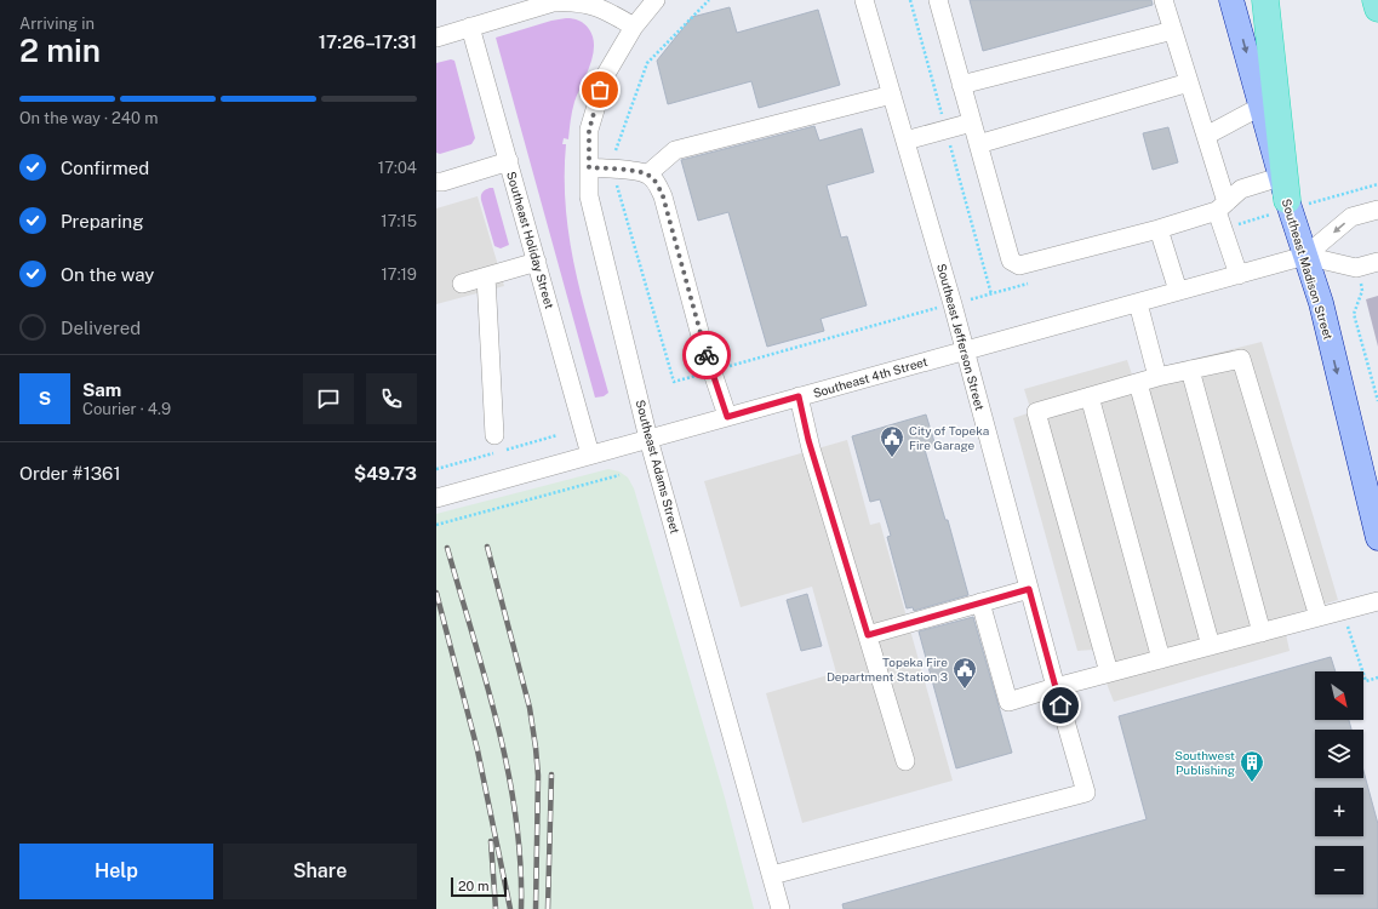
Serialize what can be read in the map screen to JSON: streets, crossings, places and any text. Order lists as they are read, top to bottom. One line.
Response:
{"streets":{"main road":["Southeast Madison Street"],"street":["Southeast Holiday Street","Southeast Jefferson Street","Southeast 4th Street","Southeast Adams Street"]},"crossings":[["Southeast Holiday Street","Southeast 4th Street"],["Southeast Madison Street","Southeast 4th Street"],["Southeast Jefferson Street","Southeast 4th Street"],["Southeast Jefferson Street","Southeast Adams Street"],["Southeast 4th Street","Southeast Adams Street"]],"one_way":["Southeast Madison Street"],"places":{"public building":["City of Topeka Fire Garage","Topeka Fire Department Station 3"],"building":["Southwest Publishing"]},"scale_bar":"20 m","north":"bottom right","page":{"heading":["2 min","Arriving in","17:26–17:31"],"panel":["Sam","Courier · 4.9","Order #1361","$49.73"],"bar":"On the way · 240 m","list":[["Confirmed","17:04"],["Preparing","17:15"],["On the way","17:19"],"Delivered"],"round":"S","map_buttons":["+","−"],"buttons":["Help","Share"],"scale":"20 m"}}
